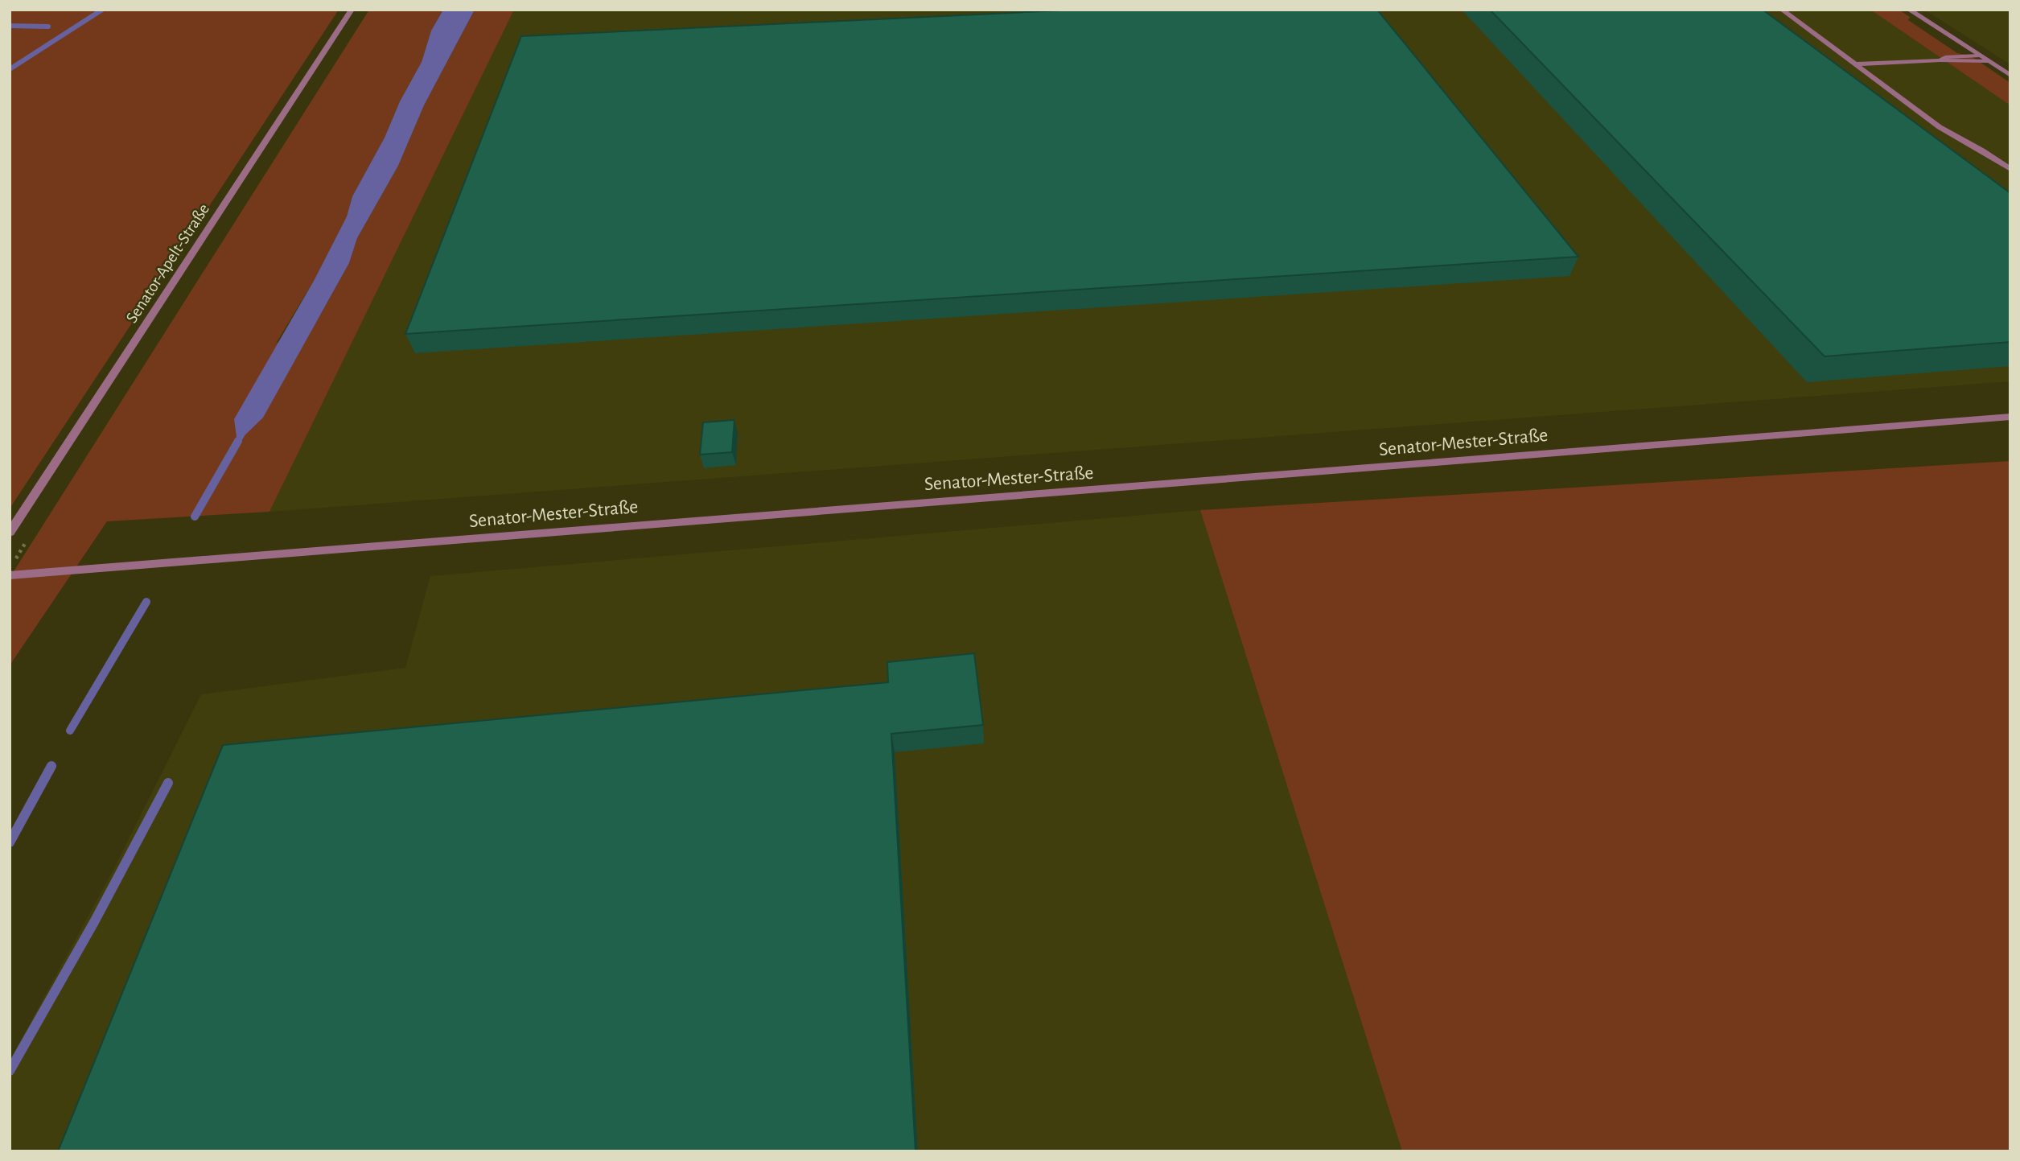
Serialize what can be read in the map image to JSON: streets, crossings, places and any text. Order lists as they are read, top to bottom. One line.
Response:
{"streets":{"street":["Senator-Apelt-Straße","Senator-Mester-Straße"]}}
